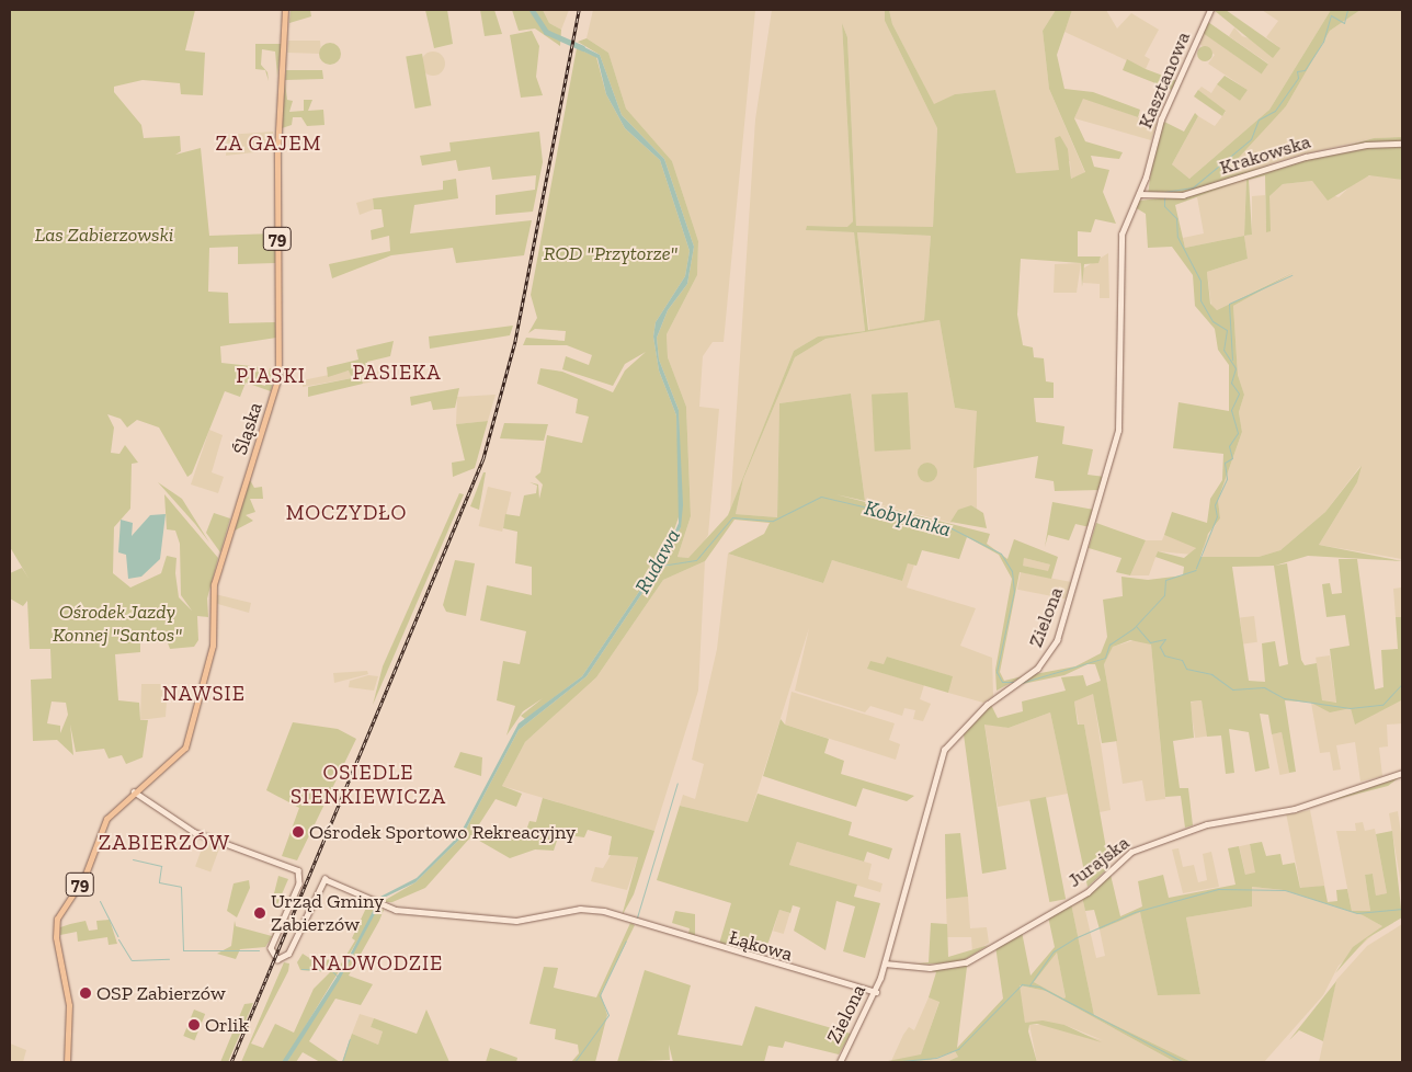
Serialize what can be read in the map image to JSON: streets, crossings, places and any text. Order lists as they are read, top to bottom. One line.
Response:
{"streets":{"main road":["79","Śląska"],"street":["Kasztanowa","Krakowska","Zielona","Jurajska","Łąkowa"]},"crossings":[["Kasztanowa","Krakowska"],["Kasztanowa","Zielona"],["Krakowska","Zielona"],["79","Śląska"],["79","Łąkowa"],["Śląska","Łąkowa"],["Zielona","Jurajska"],["Zielona","Łąkowa"]],"districts":["ZA GAJEM","PASIEKA","PIASKI","MOCZYDŁO","NAWSIE","OSIEDLE SIENKIEWICZA","ZABIERZÓW","NADWODZIE"],"water":["Kobylanka","Rudawa"],"parks":["Las Zabierzowski","ROD \"Przytorze\"","Ośrodek Jazdy Konnej \"Santos\""],"places":["Ośrodek Sportowo Rekreacyjny","Urząd Gminy Zabierzów","OSP Zabierzów","Orlik"]}
